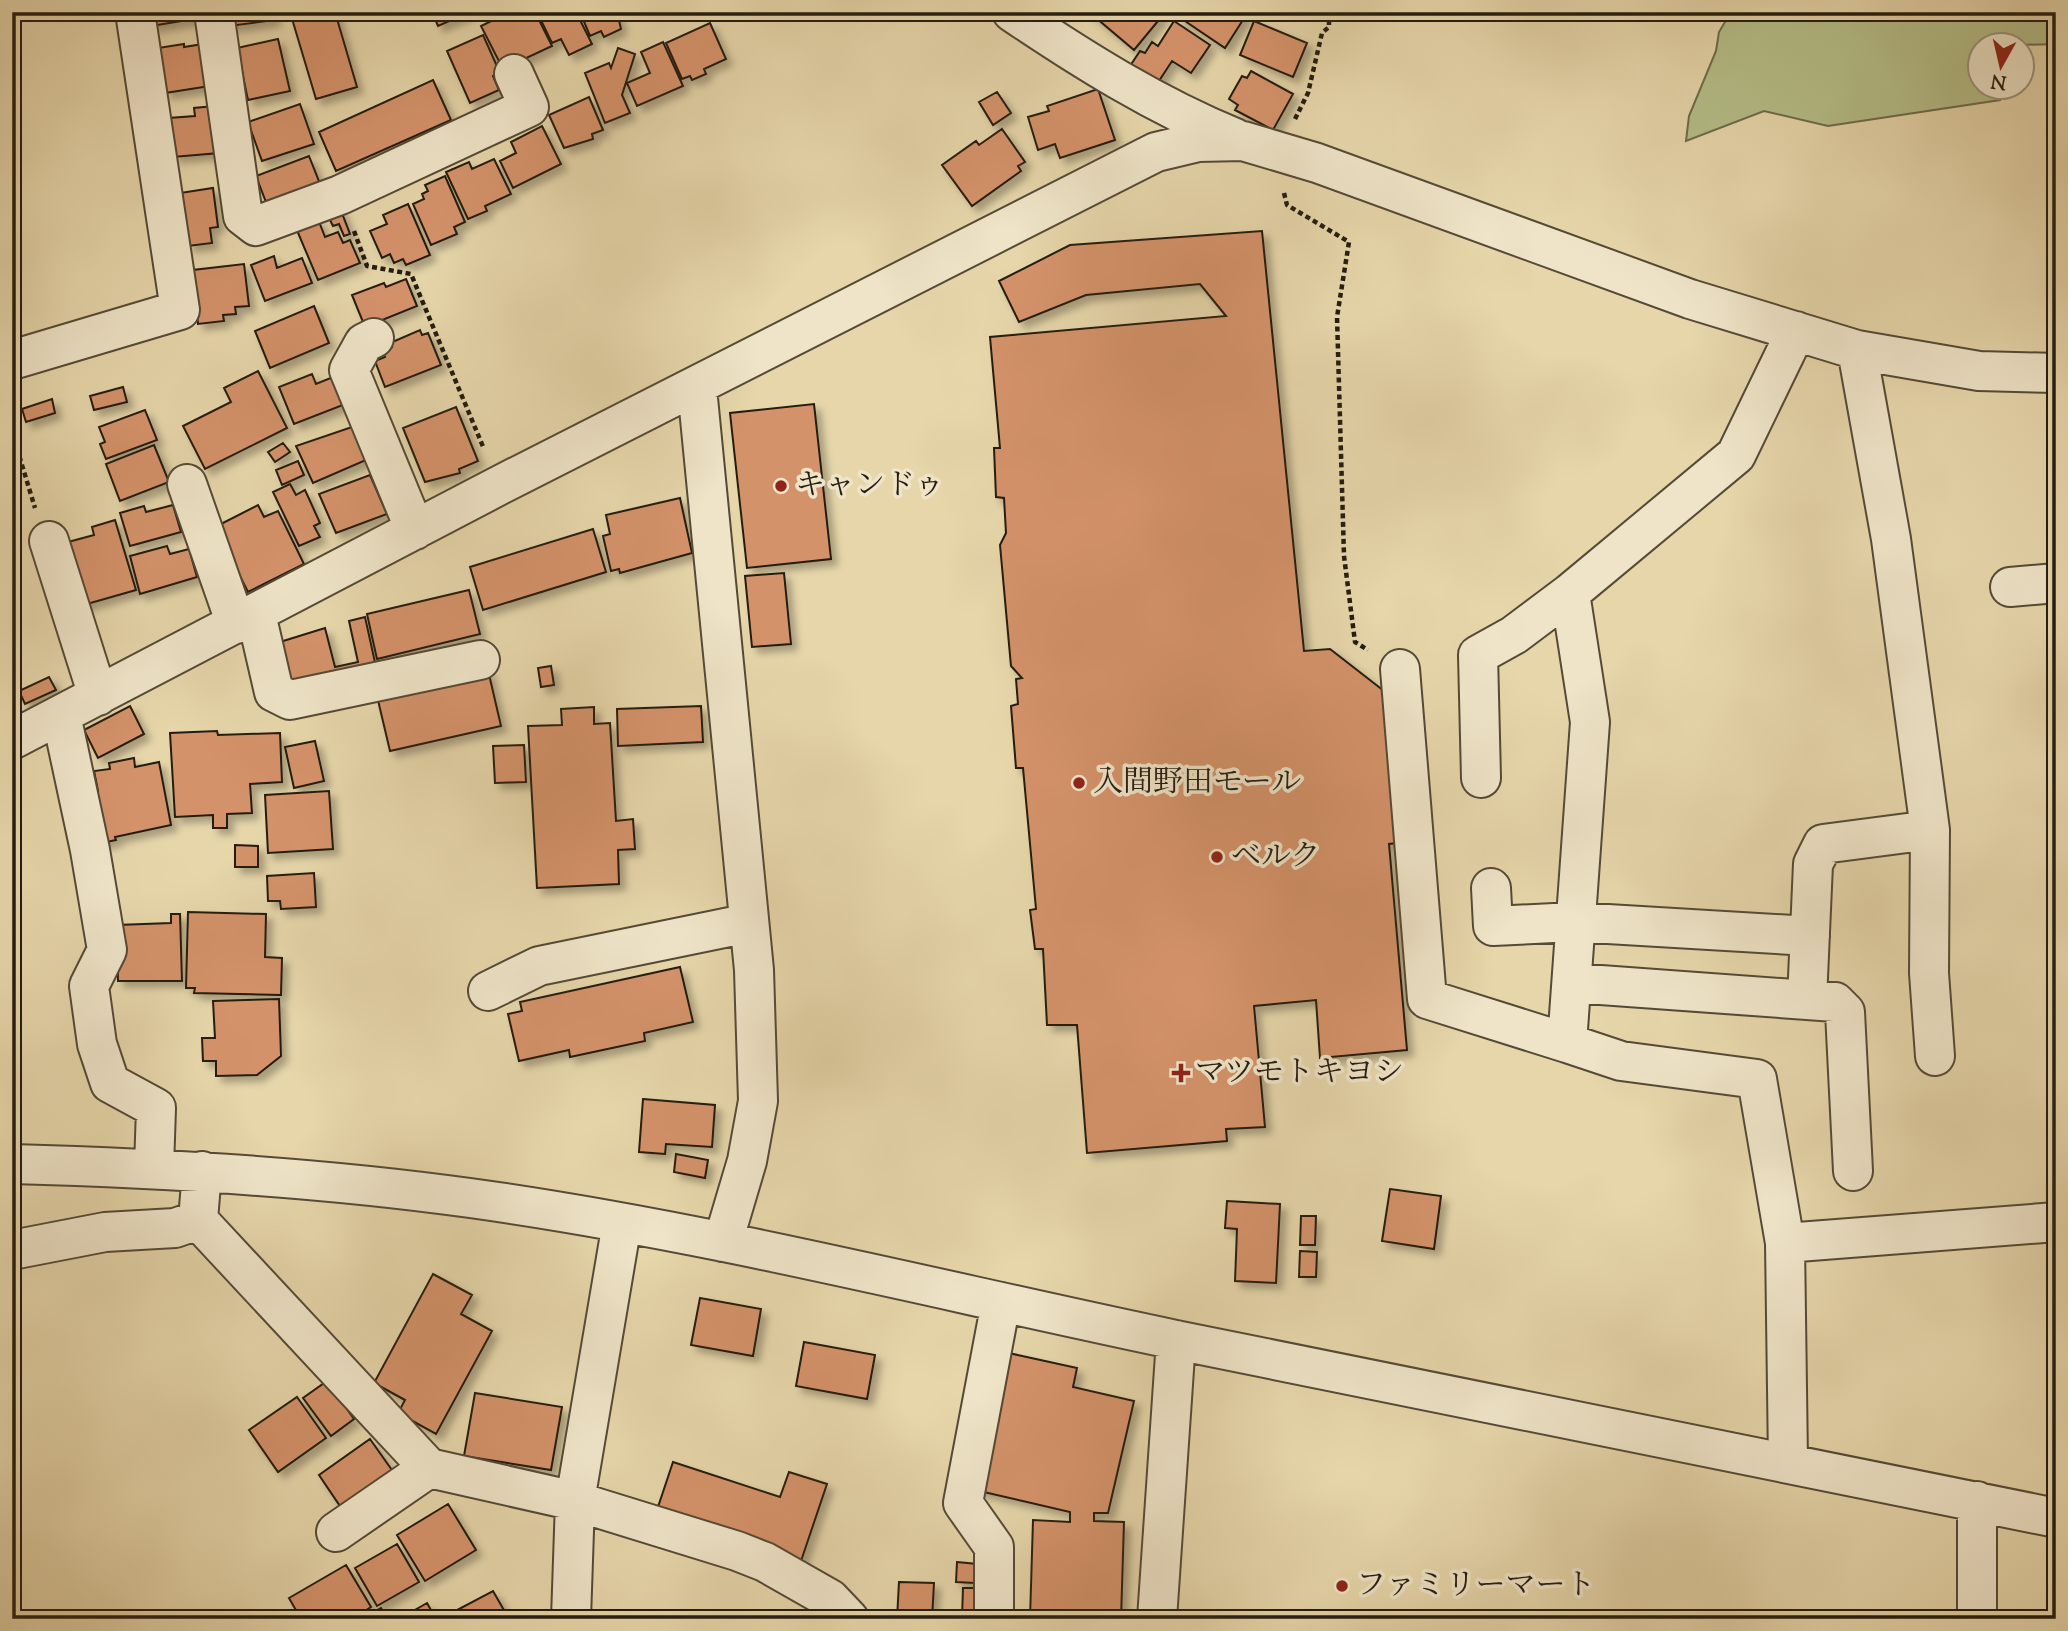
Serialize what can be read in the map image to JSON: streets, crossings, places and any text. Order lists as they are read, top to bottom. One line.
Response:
{"places":{"other":["キャンドゥ","入間野田モール","ベルク","ファミリーマート"],"health":["マツモトキヨシ"]},"north":"bottom"}
